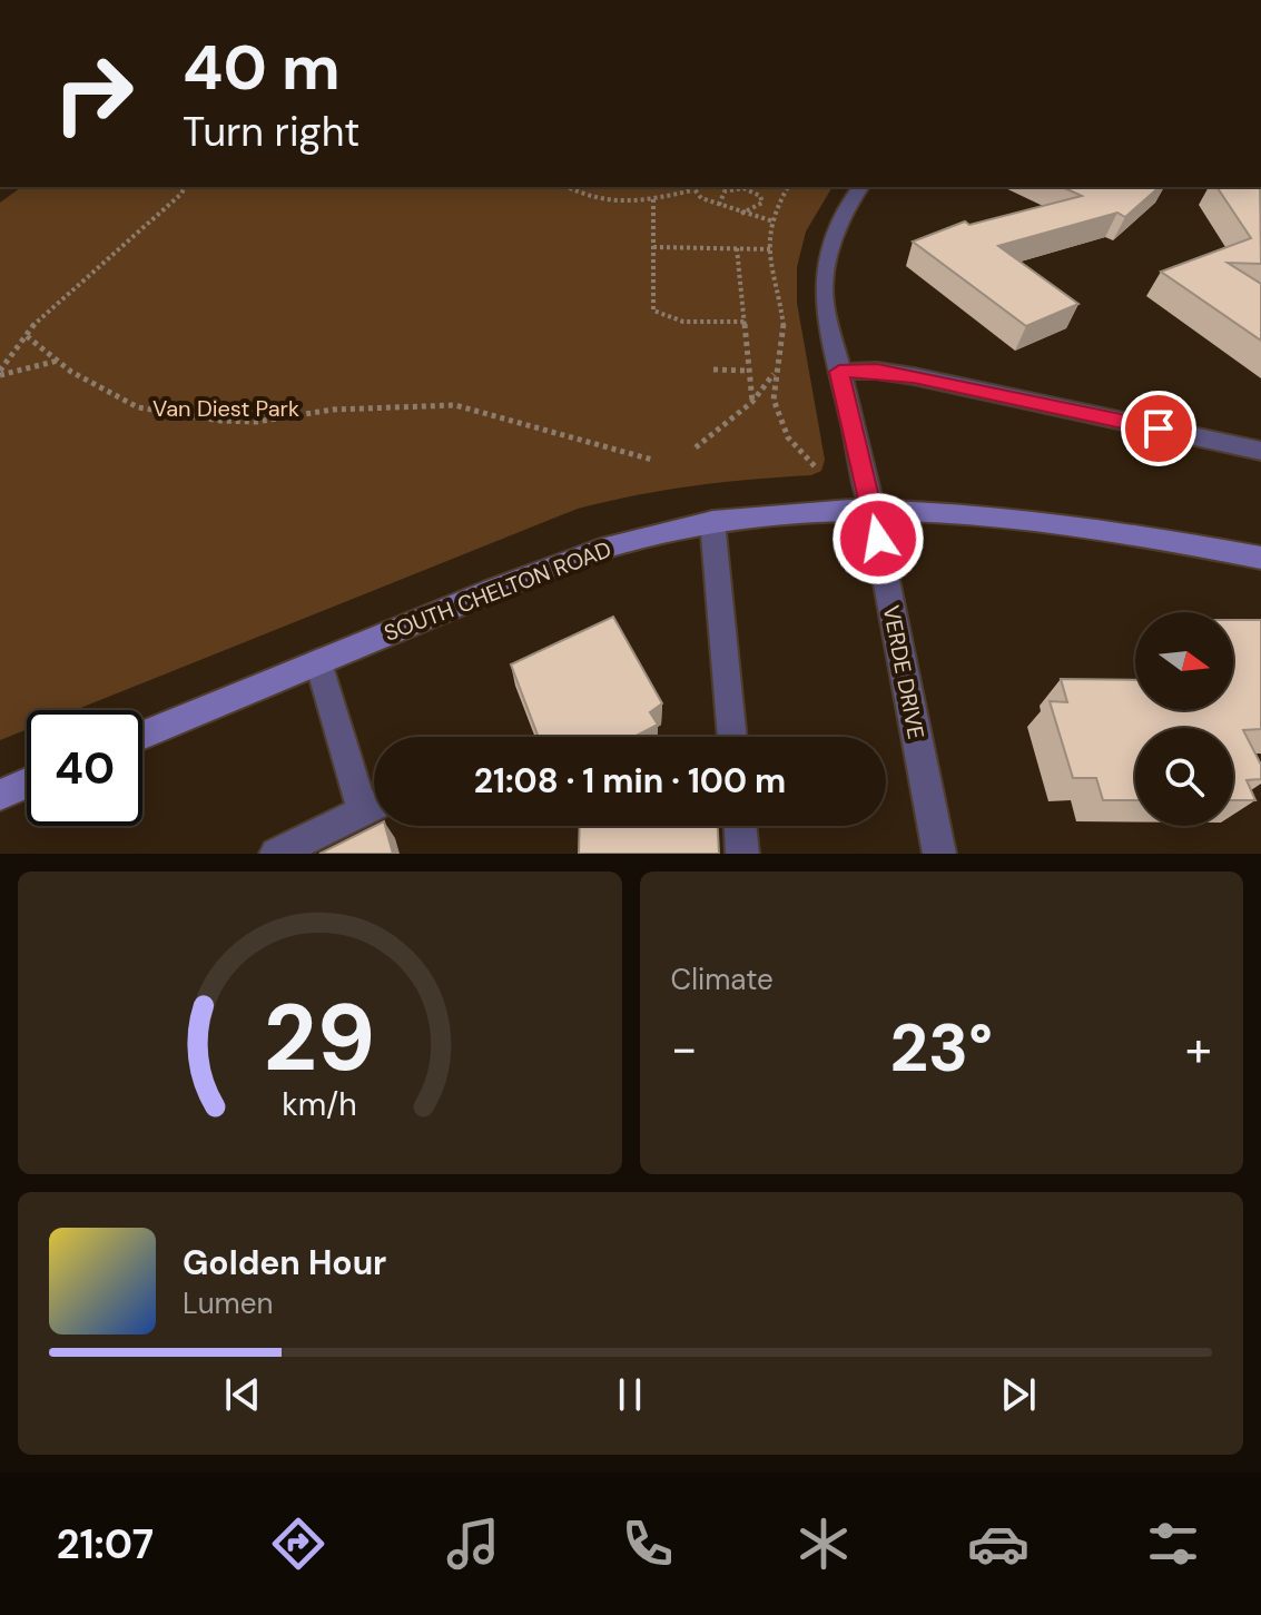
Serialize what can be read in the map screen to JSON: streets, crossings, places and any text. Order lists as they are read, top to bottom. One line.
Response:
{"streets":{"main road":["SOUTH CHELTON ROAD"],"street":["VERDE DRIVE"]},"crossings":[["SOUTH CHELTON ROAD","VERDE DRIVE"]],"parks":["Van Diest Park"],"north":"right","page":{"turn":["40 m","Turn right"],"limit":"40","trip":"21:08 · 1 min · 100 m","tile":"Climate","heat":["−","23°","+"],"song":["Golden Hour","Lumen"],"tabs":"21:07","gauge":["29","km/h"]}}
